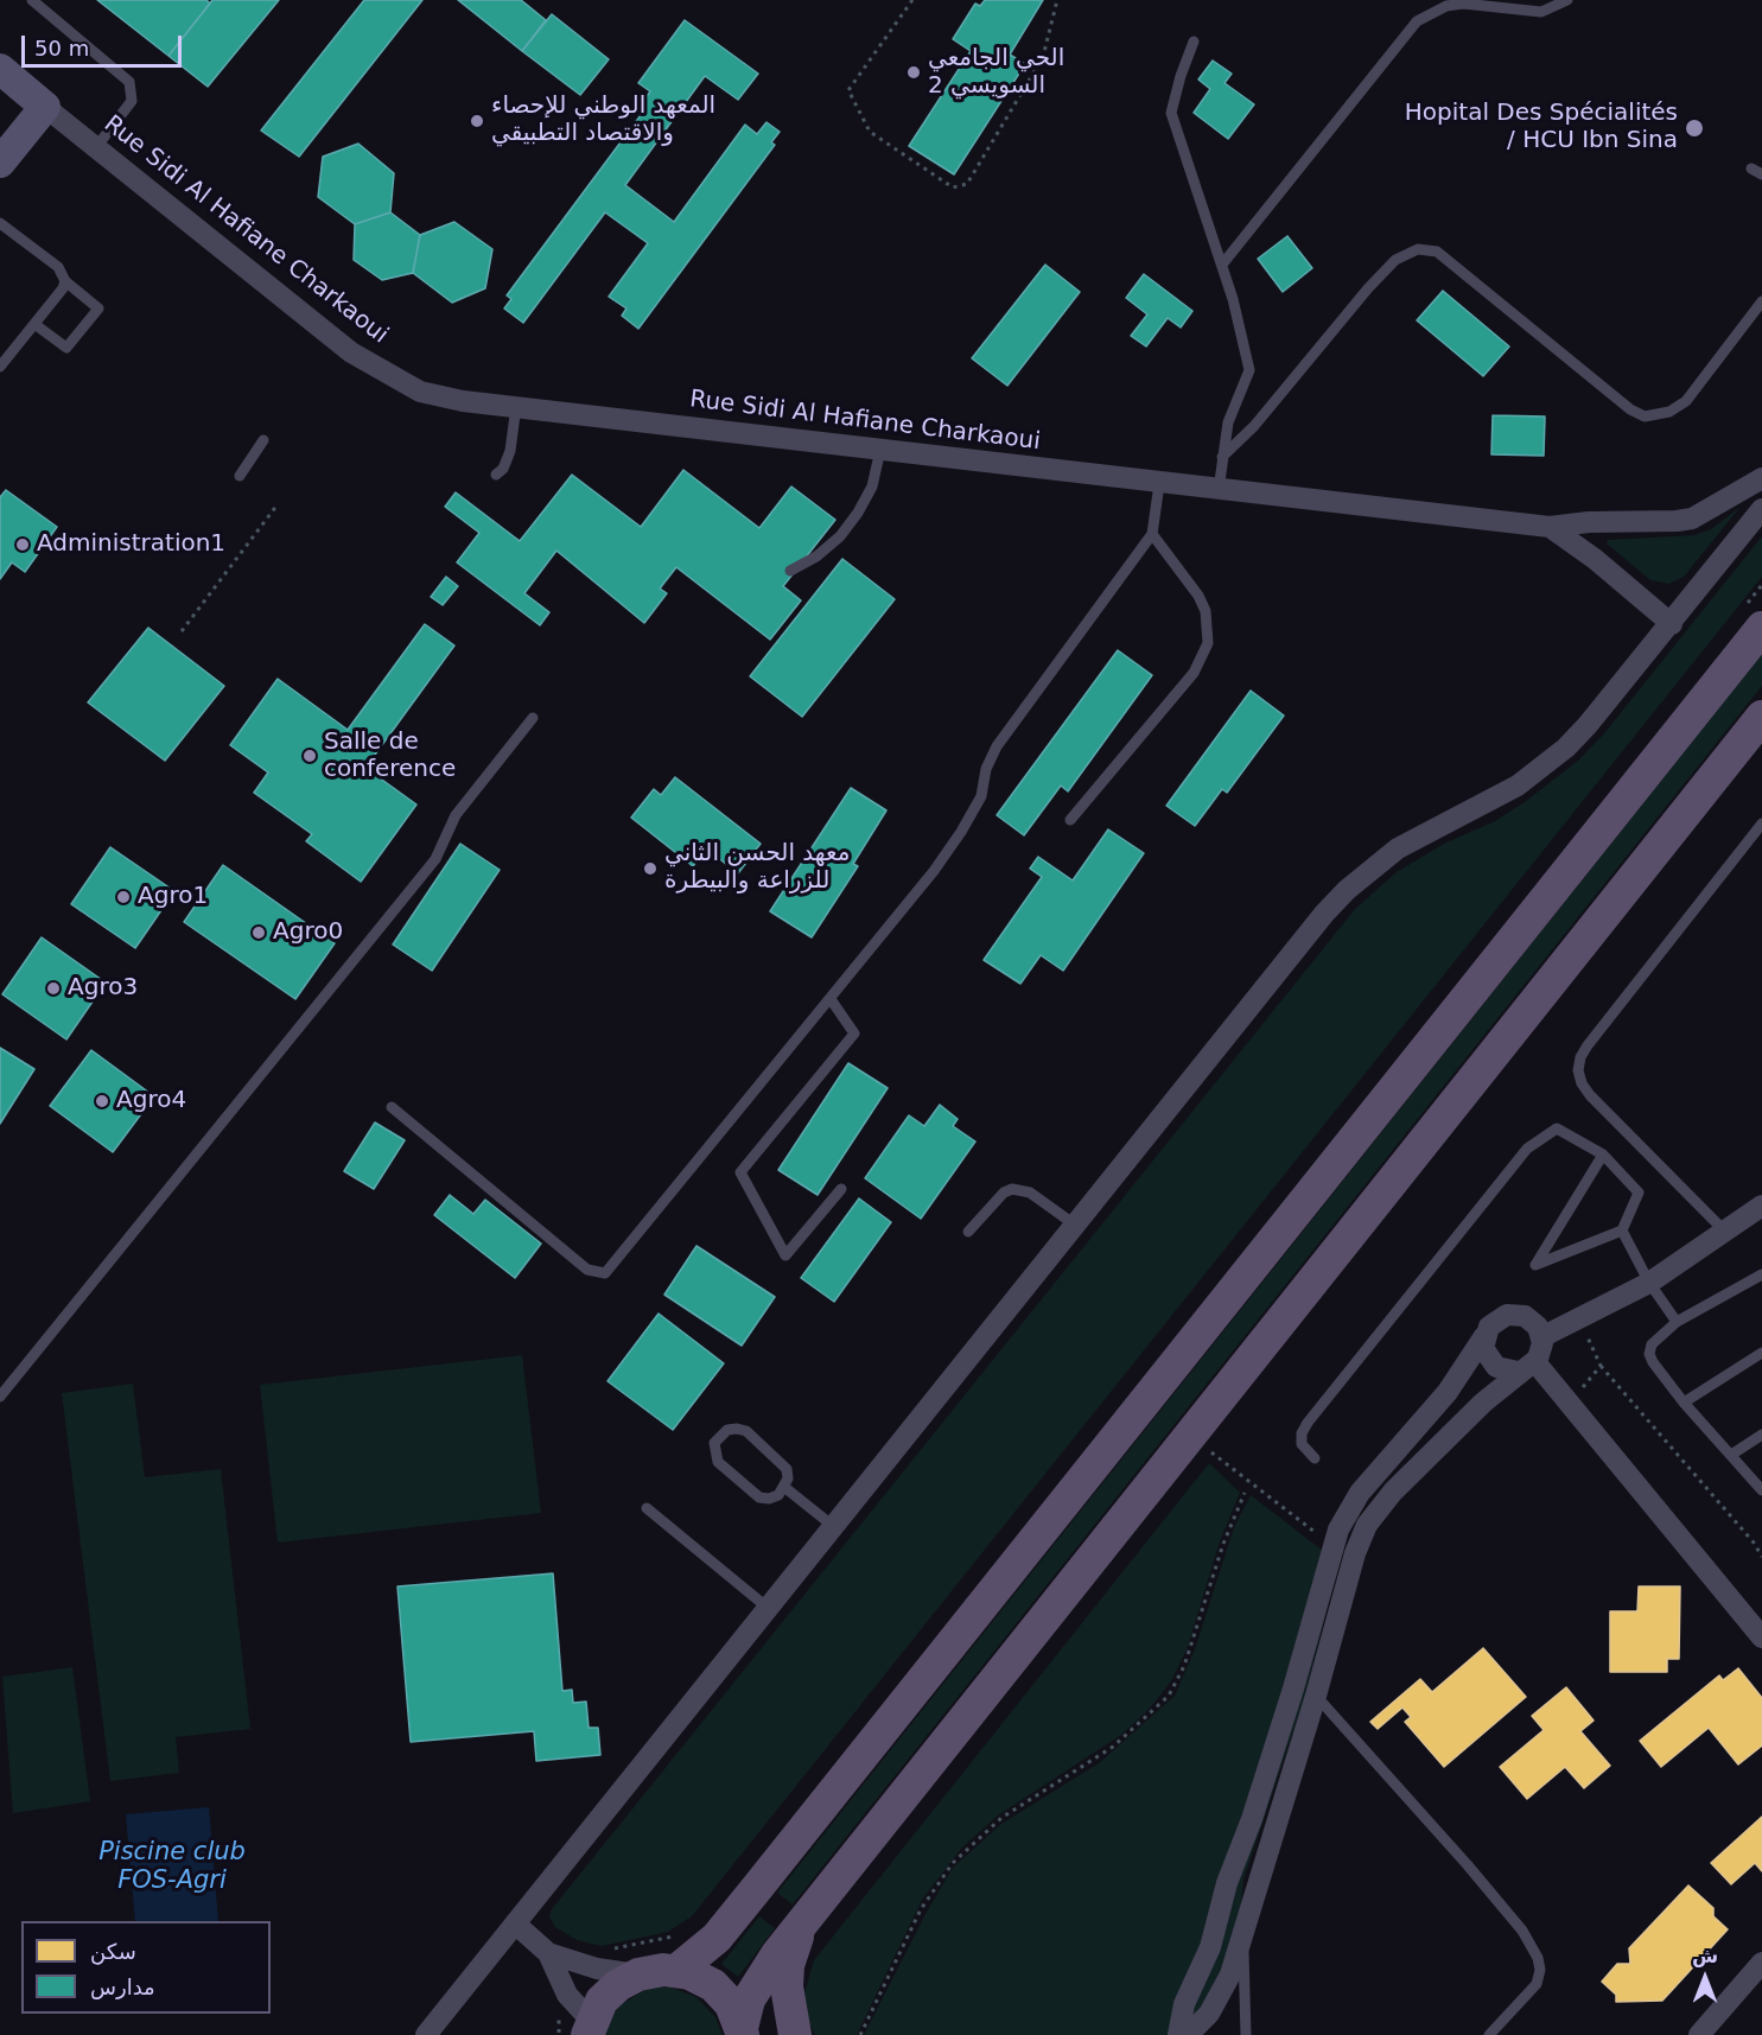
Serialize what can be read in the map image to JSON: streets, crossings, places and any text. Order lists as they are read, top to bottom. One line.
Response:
{"streets":{"street":["Rue Sidi Al Hafiane Charkaoui"]},"water":["Piscine club FOS-Agri"],"places":["الحي الجامعي السويسي 2","المعهد الوطني للإحصاء والاقتصاد التطبيقي","Hopital Des Spécialités / HCU Ibn Sina","Administration1","Salle de conference","معهد الحسن الثاني للزراعة والبيطرة","Agro1","Agro0","Agro3","Agro4"],"legend":["سكن","مدارس"],"scale_bar":"50 m","north":"top"}
